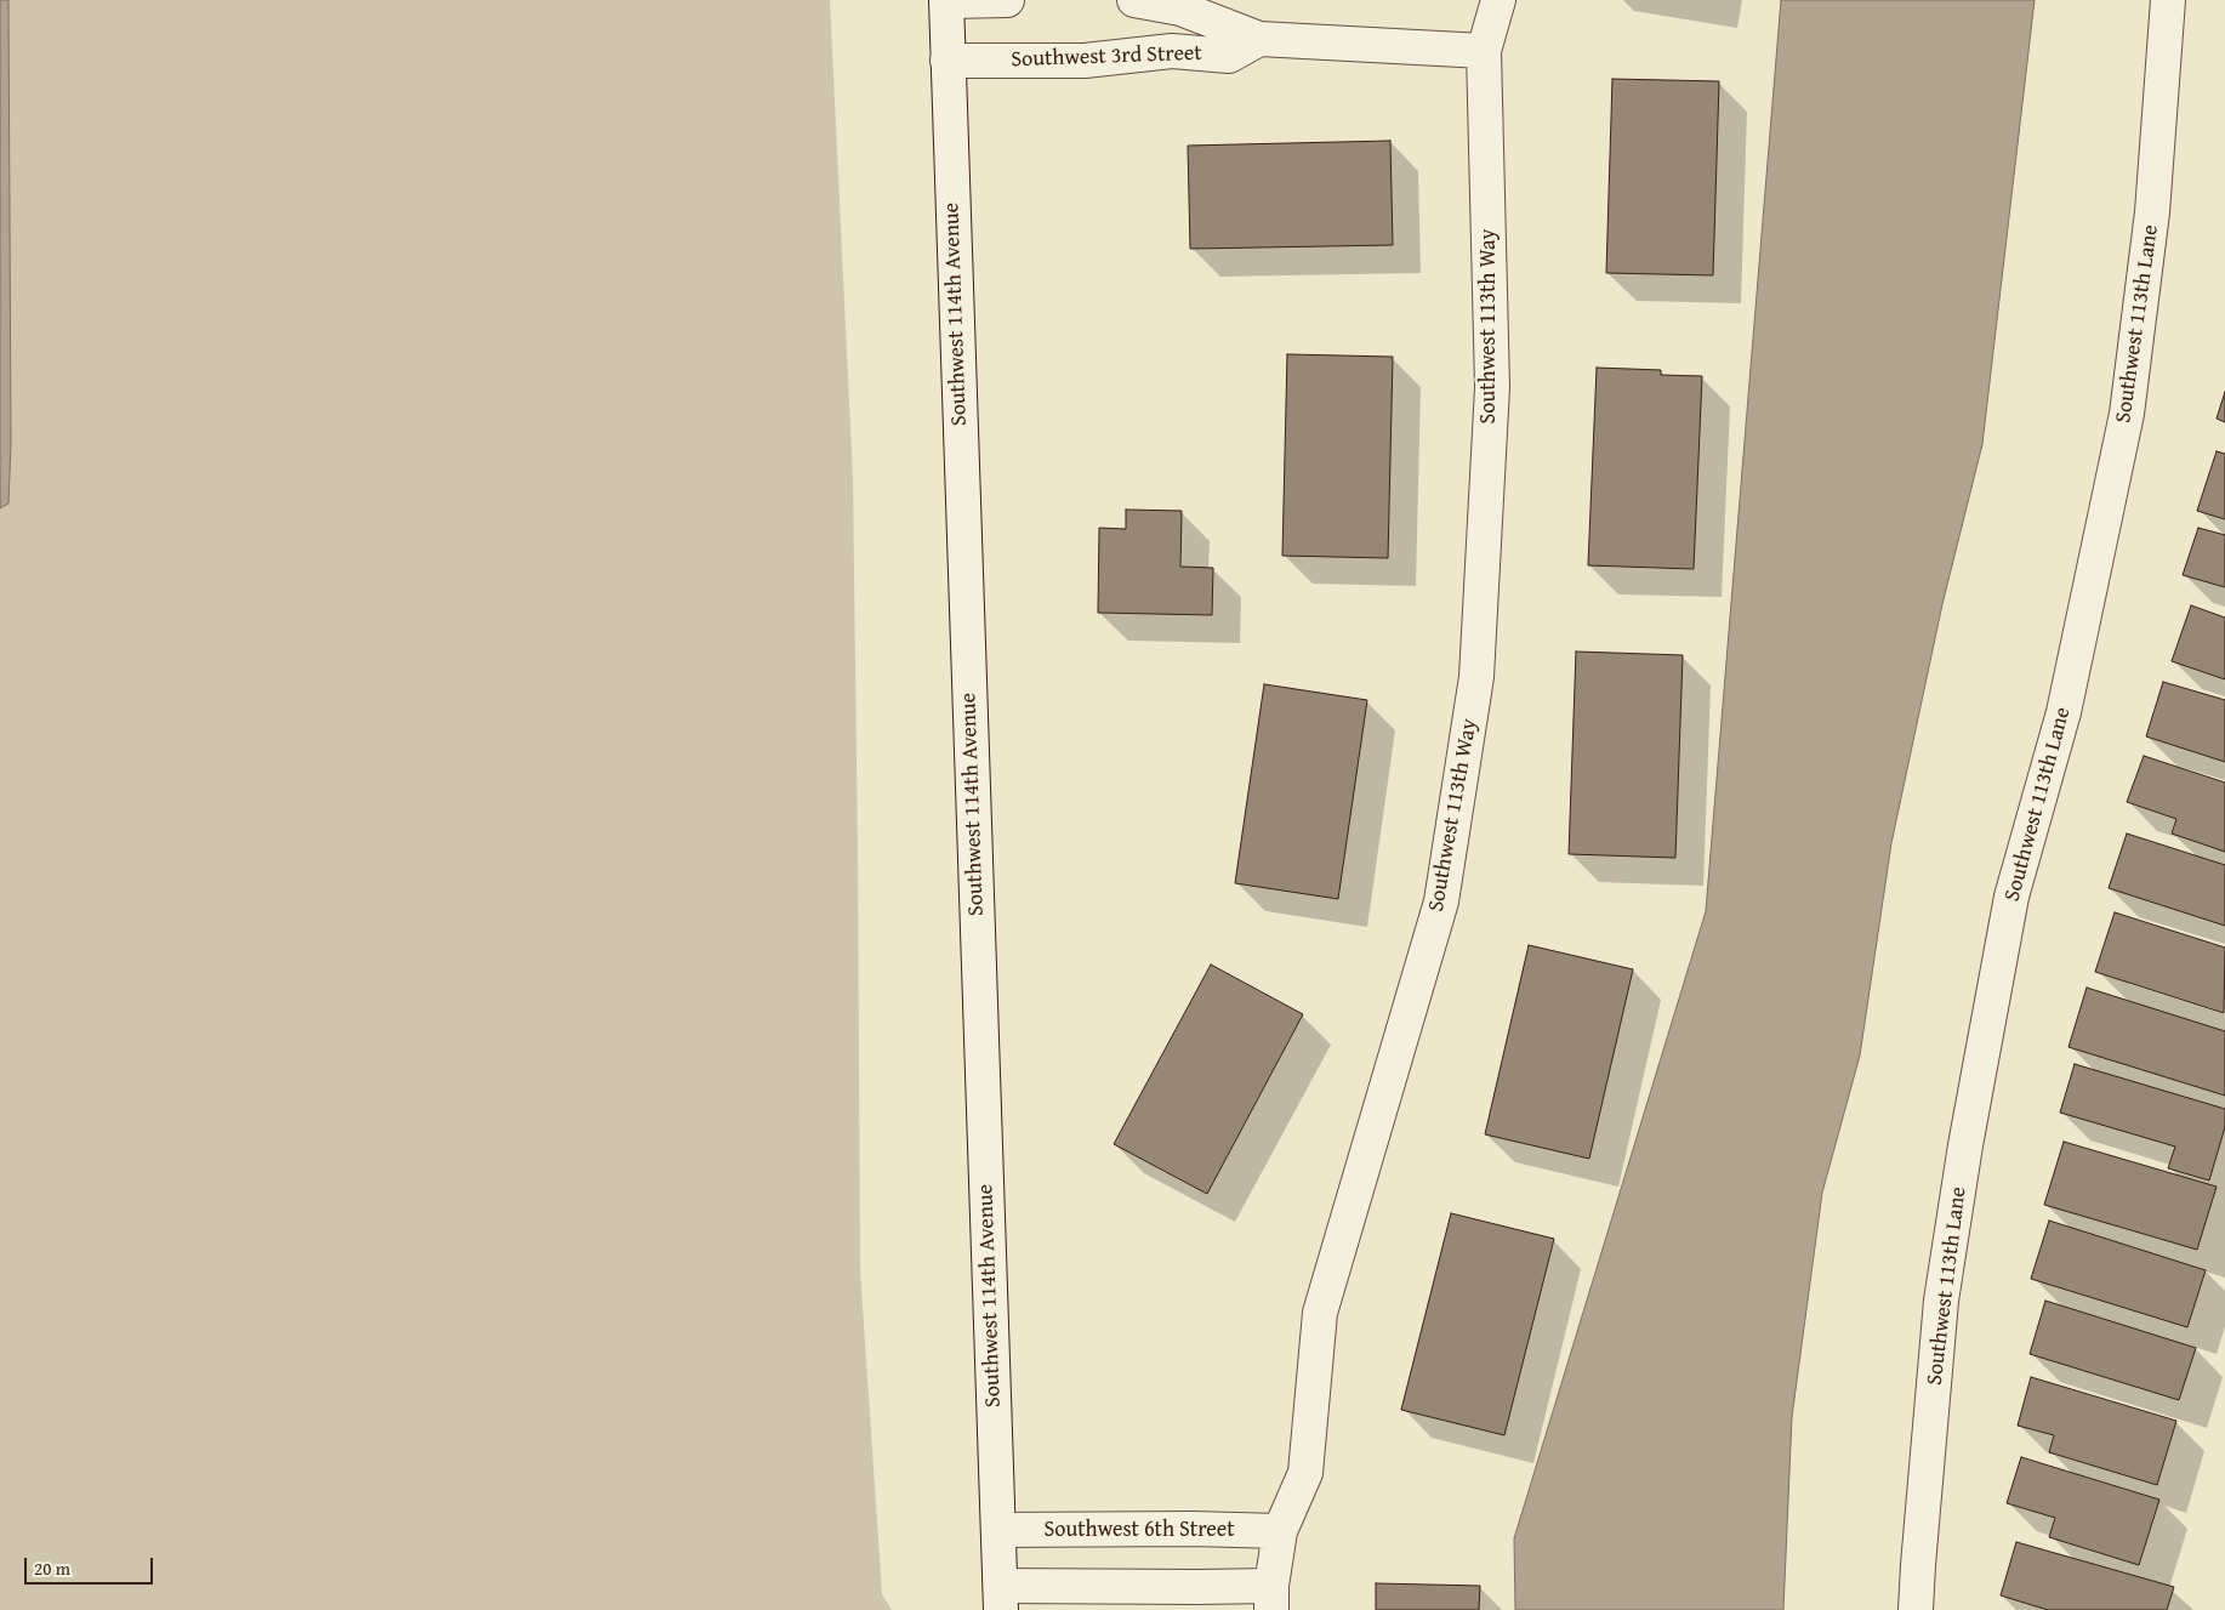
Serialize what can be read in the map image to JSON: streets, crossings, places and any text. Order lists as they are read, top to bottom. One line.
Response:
{"streets":{"street":["Southwest 3rd Street","Southwest 114th Avenue","Southwest 113th Lane","Southwest 113th Way","Southwest 6th Street"]},"crossings":[["Southwest 3rd Street","Southwest 114th Avenue"],["Southwest 3rd Street","Southwest 113th Way"],["Southwest 114th Avenue","Southwest 6th Street"],["Southwest 113th Way","Southwest 6th Street"]],"scale_bar":"20 m"}
